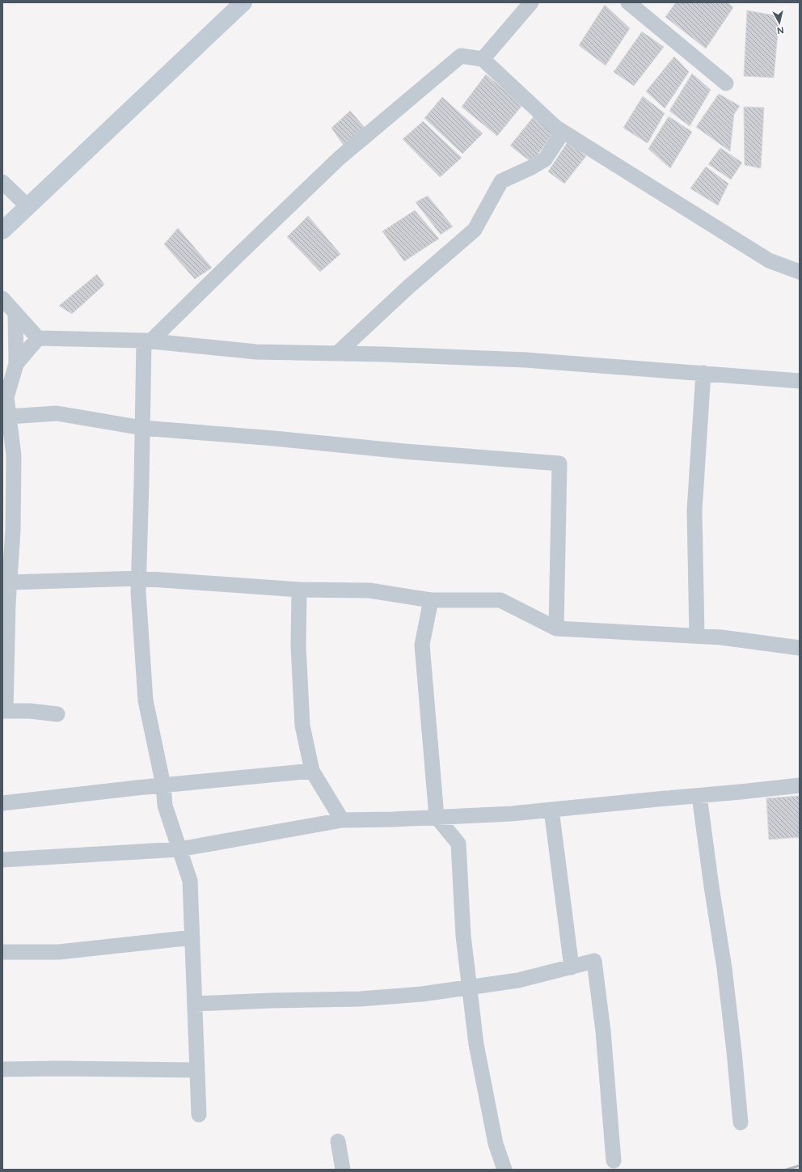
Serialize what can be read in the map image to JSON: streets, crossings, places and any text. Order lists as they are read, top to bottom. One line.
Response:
{"north":"bottom"}
